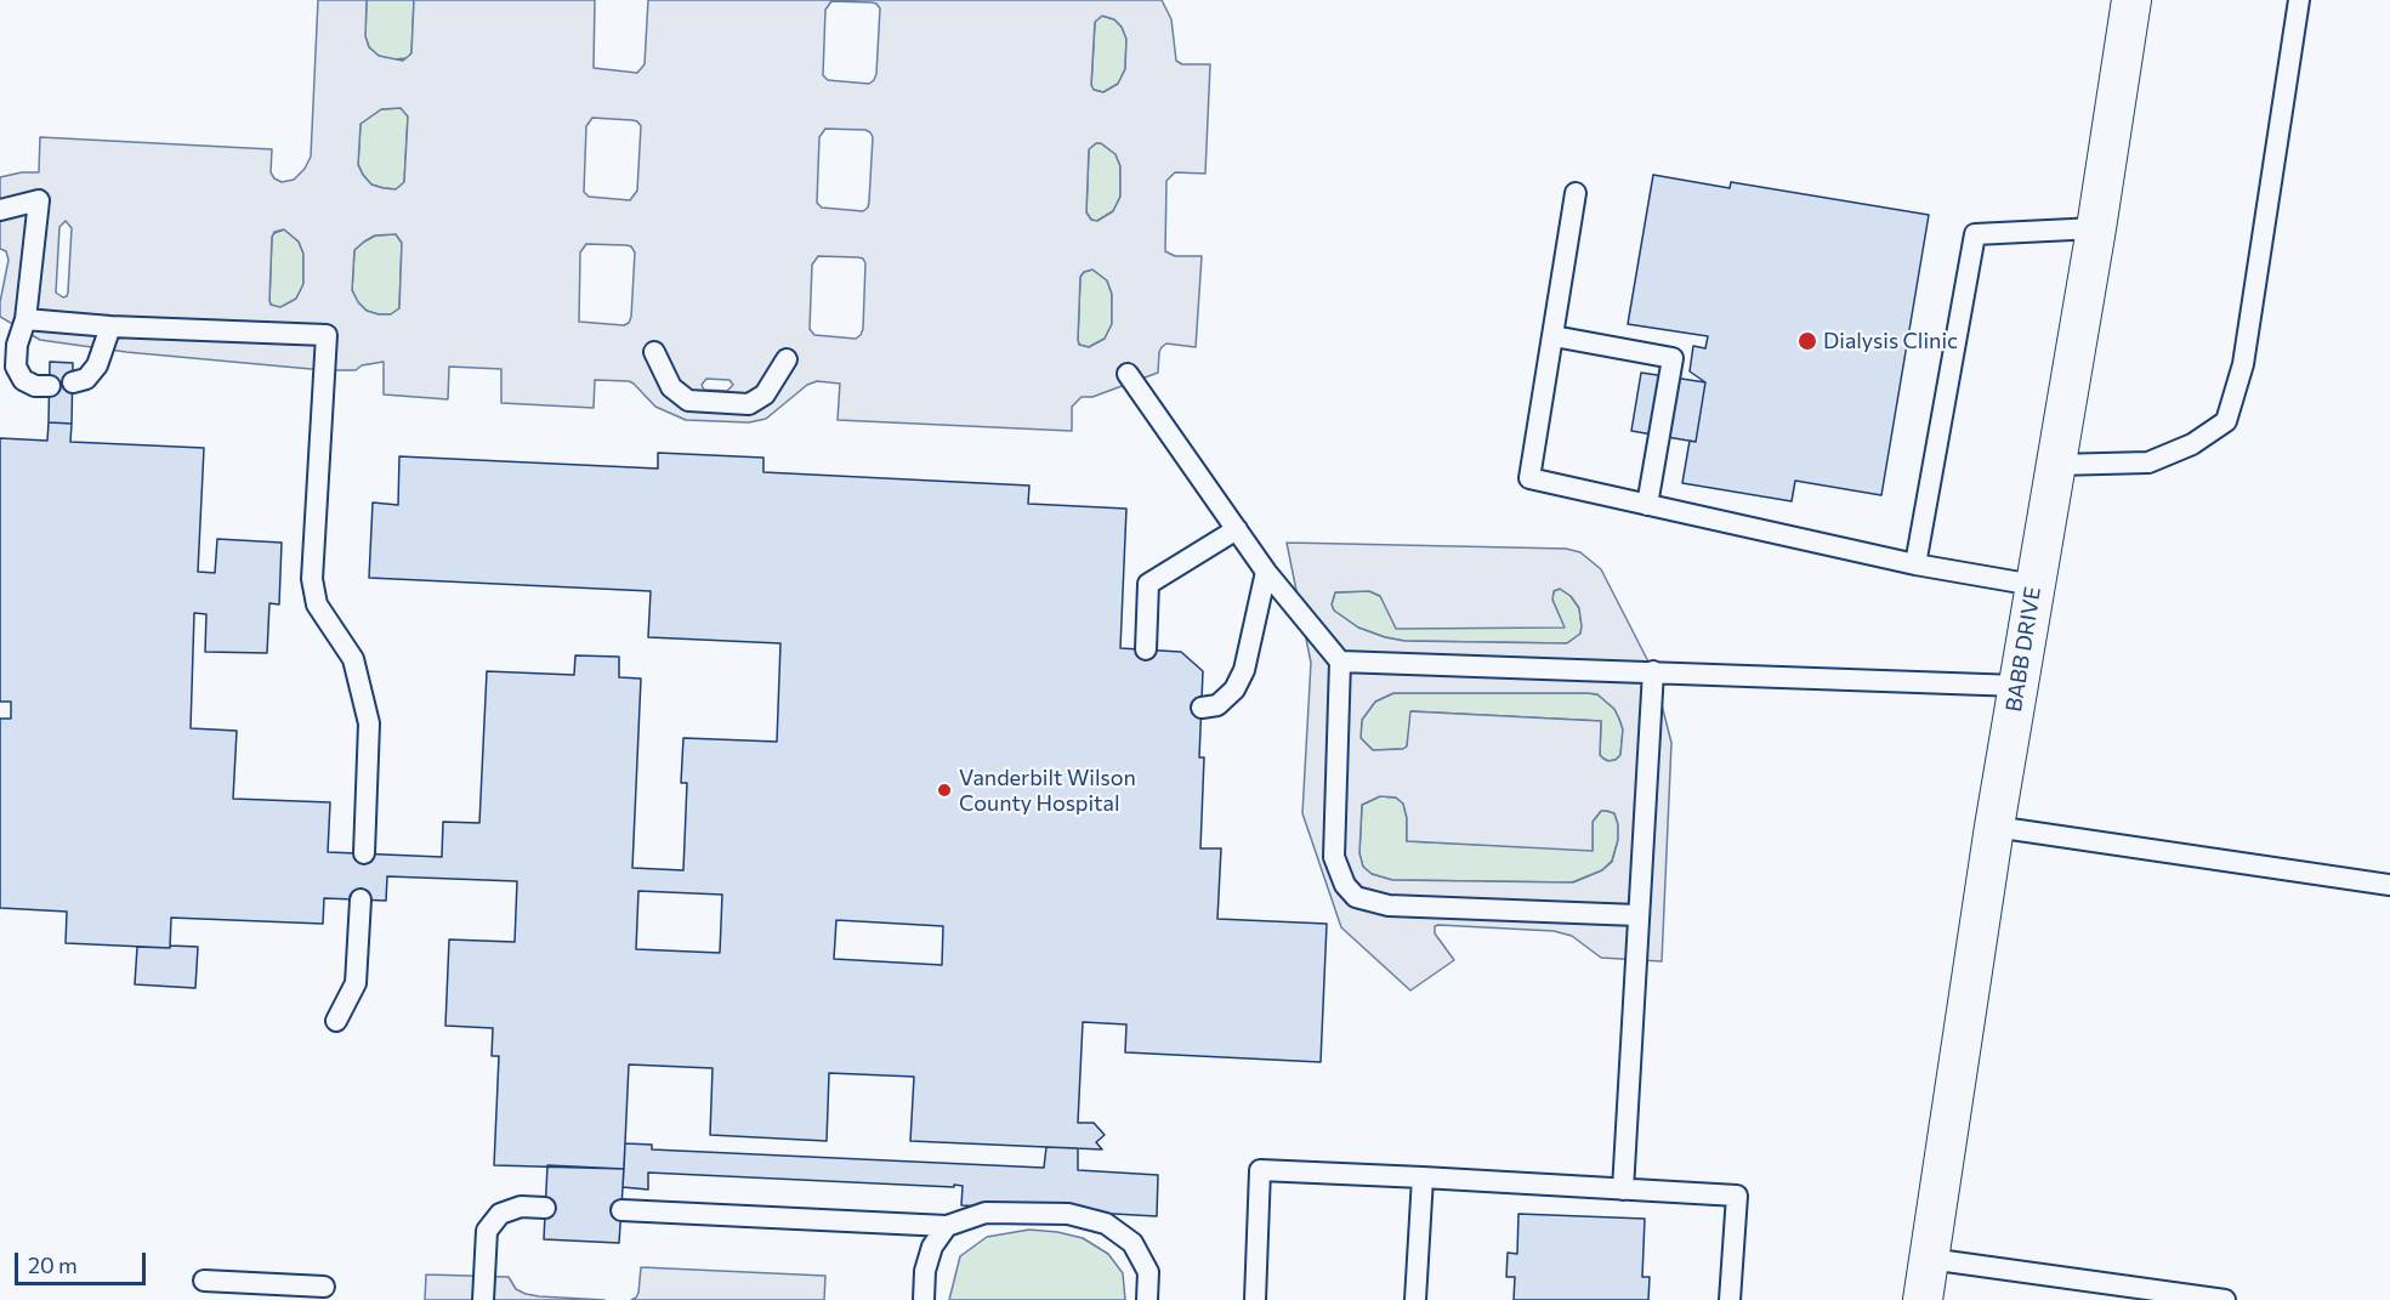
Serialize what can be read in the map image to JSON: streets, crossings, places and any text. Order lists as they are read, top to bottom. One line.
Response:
{"streets":{"street":["BABB DRIVE"]},"places":["Dialysis Clinic","Vanderbilt Wilson County Hospital"],"scale_bar":"20 m"}
